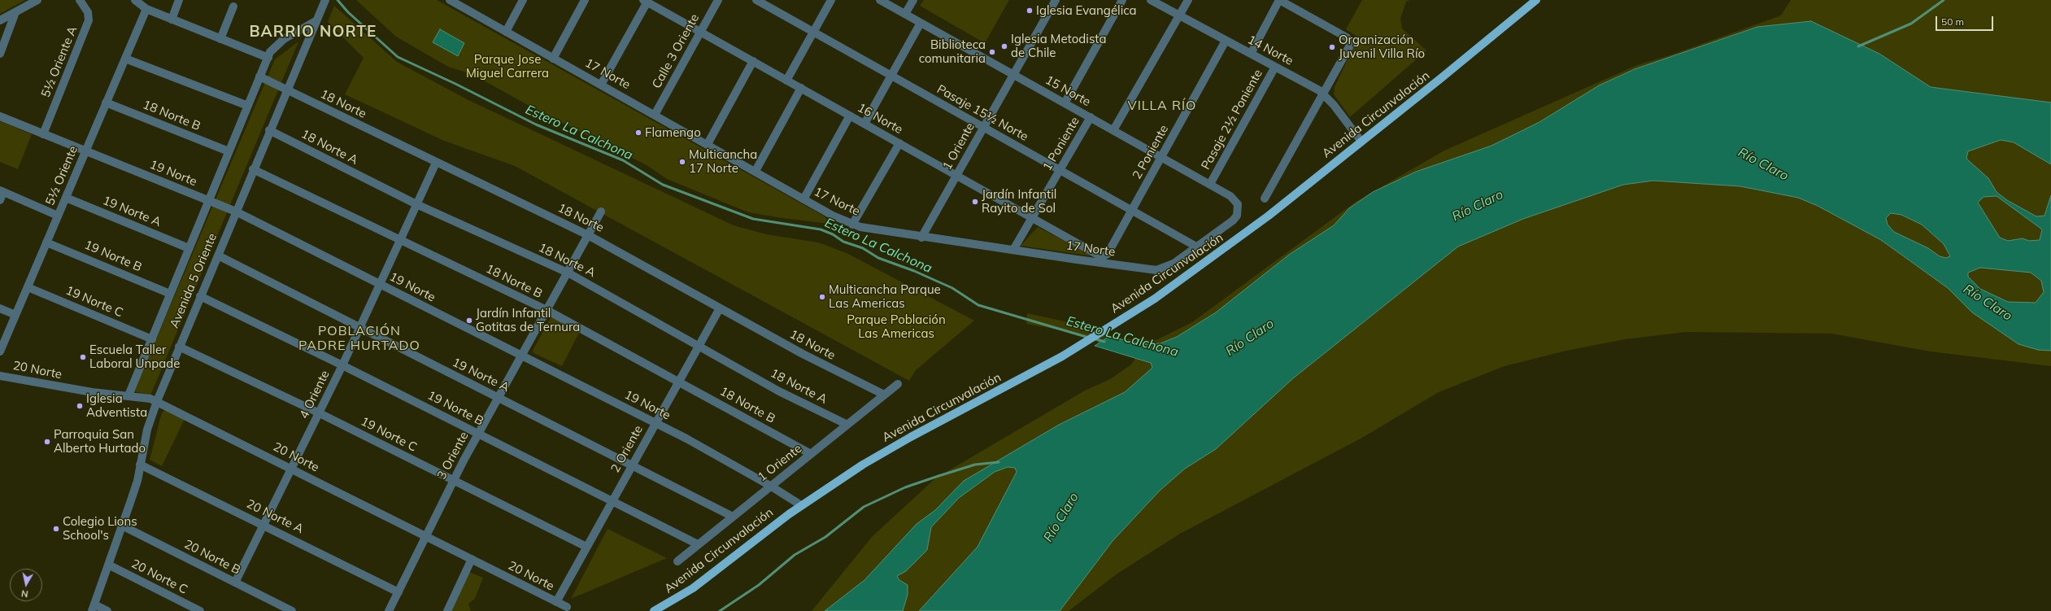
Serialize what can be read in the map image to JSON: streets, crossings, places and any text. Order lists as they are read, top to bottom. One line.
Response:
{"streets":{"main road":["Avenida Circunvalación"],"street":["14 Norte","Calle 3 Oriente","5½ Oriente A","17 Norte","15 Norte","18 Norte","Pasaje 15½ Norte","18 Norte B","16 Norte","Pasaje 2½ Poniente","1 Poniente","1 Oriente","18 Norte A","2 Poniente","19 Norte","5½ Oriente","19 Norte A","19 Norte B","Avenida 5 Oriente","19 Norte C","20 Norte","4 Oriente","2 Oriente","3 Oriente","20 Norte A","20 Norte B","20 Norte C"]},"crossings":[["14 Norte","Avenida Circunvalación"],["14 Norte","Pasaje 2½ Poniente"],["14 Norte","2 Poniente"],["Calle 3 Oriente","17 Norte"],["Calle 3 Oriente","16 Norte"],["5½ Oriente A","19 Norte"],["17 Norte","15 Norte"],["17 Norte","Pasaje 15½ Norte"],["17 Norte","1 Poniente"],["17 Norte","1 Oriente"],["15 Norte","Pasaje 2½ Poniente"],["15 Norte","1 Poniente"],["15 Norte","1 Oriente"],["15 Norte","2 Poniente"],["18 Norte","1 Oriente"],["18 Norte","Avenida 5 Oriente"],["18 Norte","4 Oriente"],["18 Norte","2 Oriente"],["18 Norte","3 Oriente"],["Pasaje 15½ Norte","1 Poniente"],["Pasaje 15½ Norte","1 Oriente"],["Pasaje 15½ Norte","2 Poniente"],["Avenida Circunvalación","19 Norte"],["18 Norte B","1 Oriente"],["18 Norte B","5½ Oriente"],["18 Norte B","Avenida 5 Oriente"],["18 Norte B","4 Oriente"],["18 Norte B","2 Oriente"],["18 Norte B","3 Oriente"],["16 Norte","1 Poniente"],["16 Norte","1 Oriente"],["16 Norte","2 Poniente"],["1 Oriente","18 Norte A"],["1 Oriente","19 Norte"],["1 Oriente","19 Norte A"],["1 Oriente","19 Norte B"],["18 Norte A","Avenida 5 Oriente"],["18 Norte A","4 Oriente"],["18 Norte A","2 Oriente"],["18 Norte A","3 Oriente"],["19 Norte","5½ Oriente"],["19 Norte","Avenida 5 Oriente"],["19 Norte","4 Oriente"],["19 Norte","2 Oriente"],["19 Norte","3 Oriente"],["5½ Oriente","19 Norte A"],["5½ Oriente","19 Norte B"],["5½ Oriente","19 Norte C"],["19 Norte A","Avenida 5 Oriente"],["19 Norte A","4 Oriente"],["19 Norte A","2 Oriente"],["19 Norte A","3 Oriente"],["19 Norte B","Avenida 5 Oriente"],["19 Norte B","4 Oriente"],["19 Norte B","2 Oriente"],["19 Norte B","3 Oriente"],["Avenida 5 Oriente","19 Norte C"],["Avenida 5 Oriente","20 Norte"],["Avenida 5 Oriente","20 Norte A"],["Avenida 5 Oriente","20 Norte B"],["Avenida 5 Oriente","20 Norte C"],["19 Norte C","4 Oriente"],["19 Norte C","2 Oriente"],["19 Norte C","3 Oriente"],["20 Norte","4 Oriente"],["20 Norte","2 Oriente"],["20 Norte","3 Oriente"],["4 Oriente","20 Norte A"],["4 Oriente","20 Norte B"],["3 Oriente","20 Norte A"]],"districts":["BARRIO NORTE","VILLA RÍO","POBLACIÓN PADRE HURTADO"],"water":["Estero La Calchona","Río Claro"],"parks":["Parque Jose Miguel Carrera","Parque Población Las Americas"],"places":["Iglesia Evangélica","Iglesia Metodista de Chile","Organización Juvenil Villa Río","Biblioteca comunitaria","Flamengo","Multicancha 17 Norte","Jardín Infantil Rayito de Sol","Multicancha Parque Las Americas","Jardín Infantil Gotitas de Ternura","Escuela Taller Laboral Unpade","Iglesia Adventista","Parroquia San Alberto Hurtado","Colegio Lions School's"],"scale_bar":"50 m","north":"bottom"}
